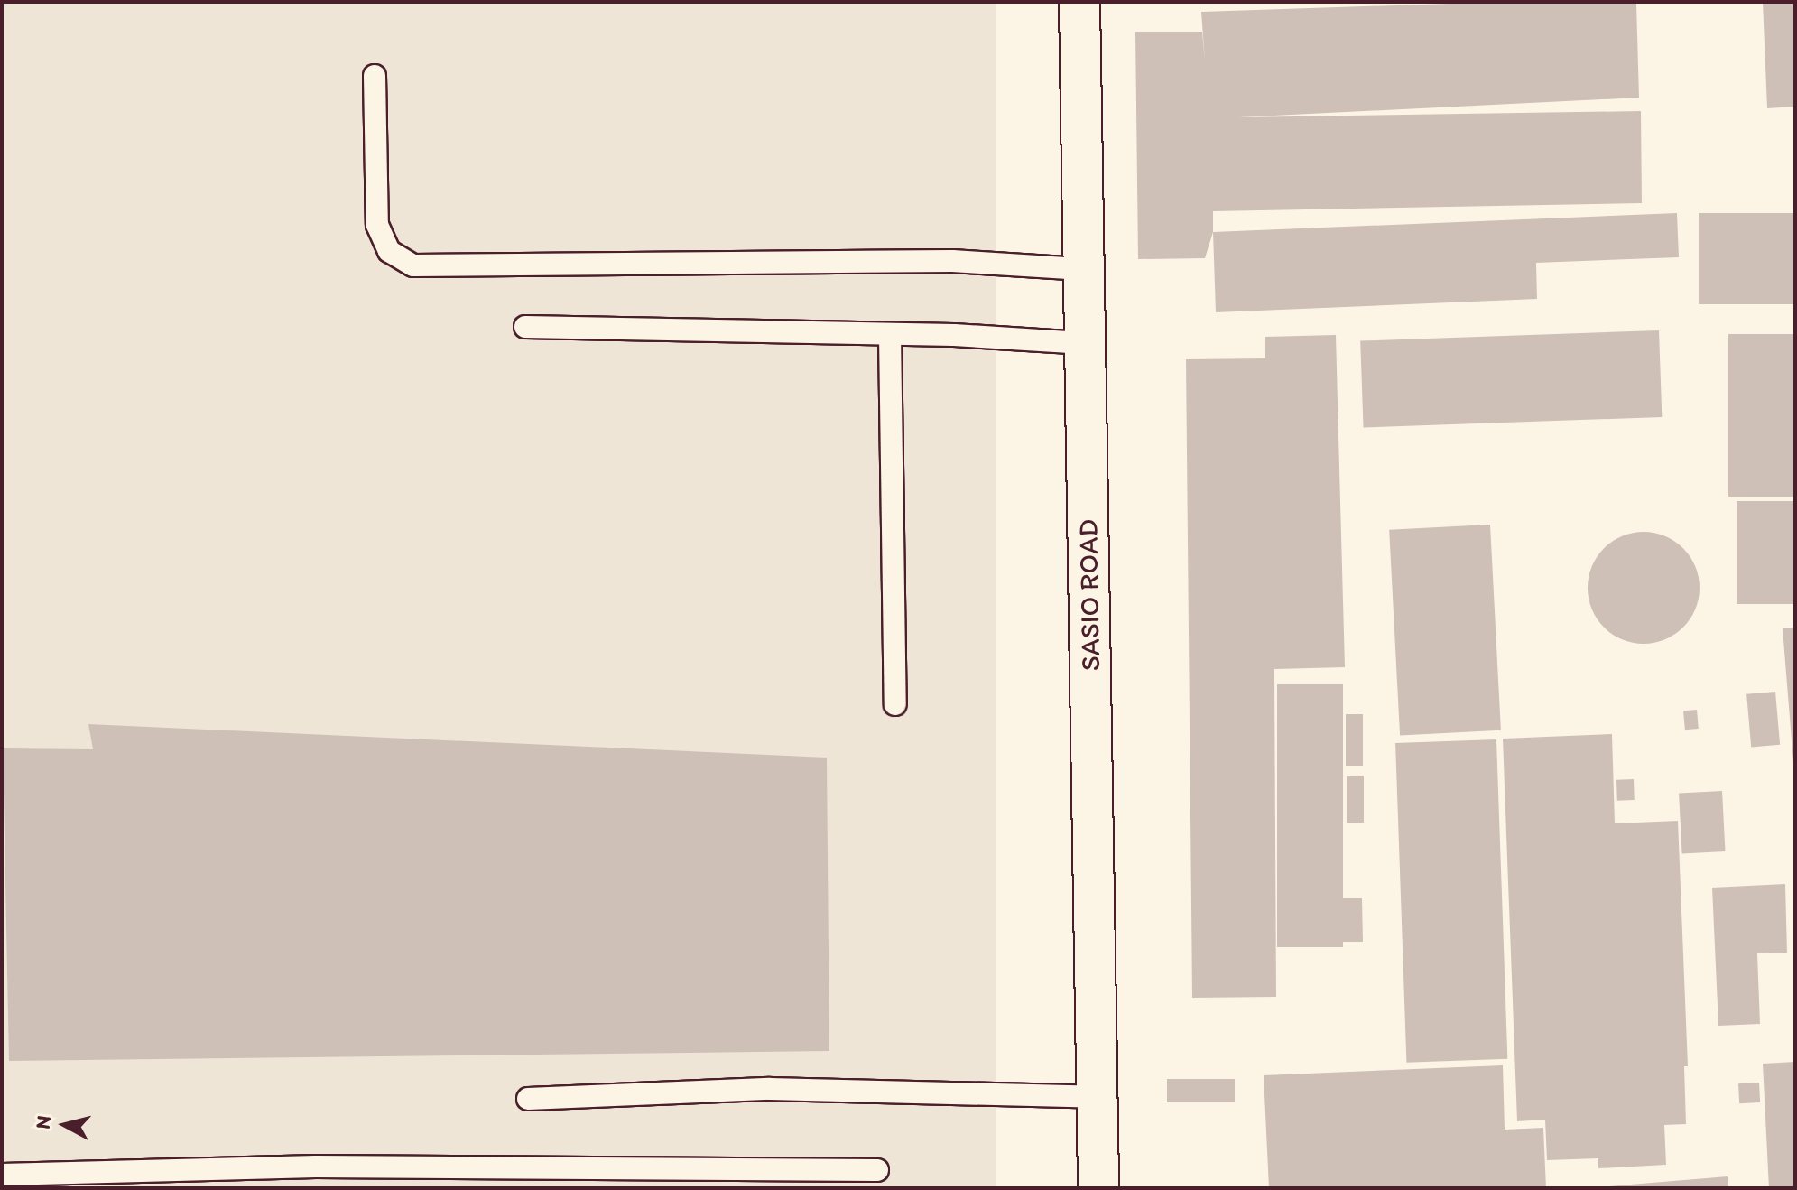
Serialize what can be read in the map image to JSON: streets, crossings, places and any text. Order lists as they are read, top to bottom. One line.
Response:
{"streets":{"street":["SASIO ROAD"]},"north":"left"}
